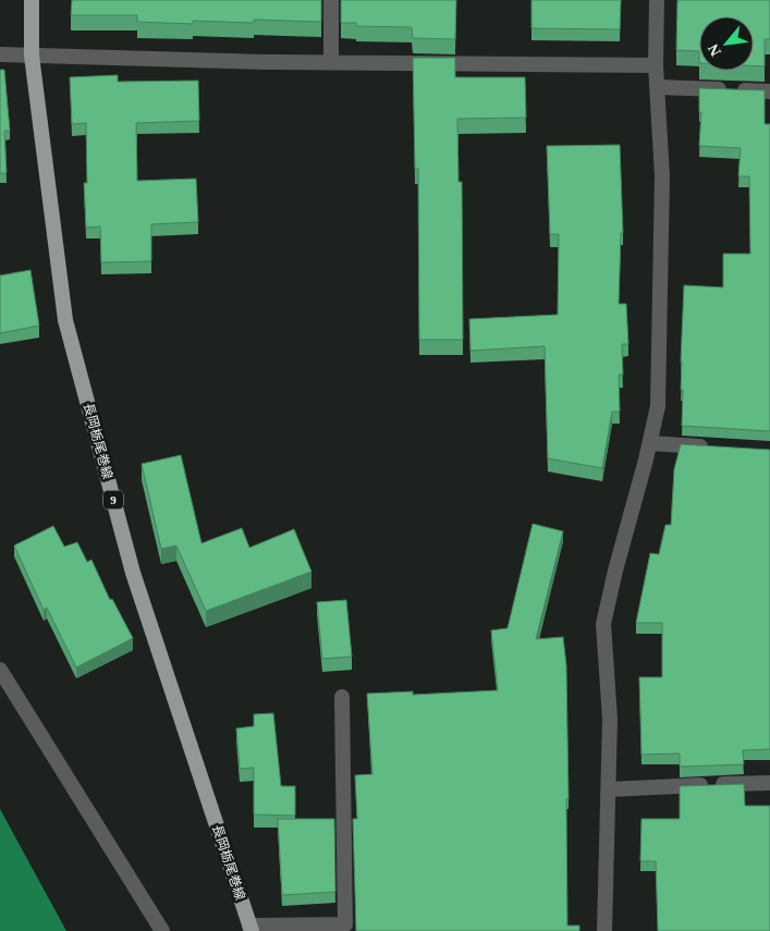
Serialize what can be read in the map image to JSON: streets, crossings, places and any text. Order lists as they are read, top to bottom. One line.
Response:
{"streets":{"main road":["長岡栃尾巻線","9"]},"north":"bottom left"}
